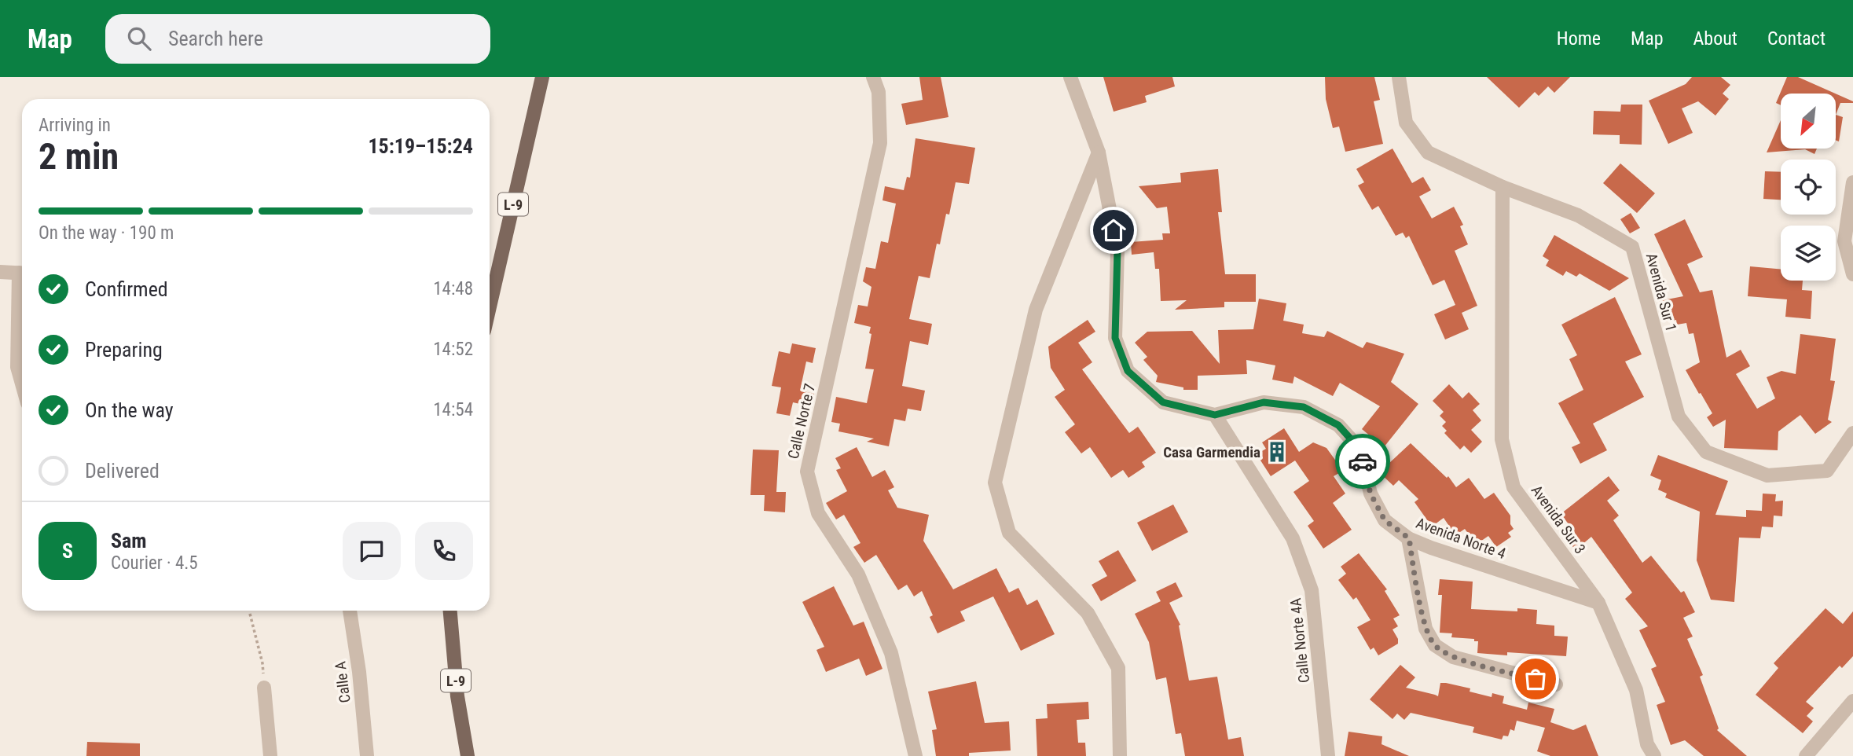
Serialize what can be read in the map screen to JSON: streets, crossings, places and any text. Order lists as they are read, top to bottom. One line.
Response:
{"streets":{"main road":["L-9"],"street":["Avenida Sur 1","Calle Norte 7","Avenida Sur 3","Avenida Norte 4","Calle Norte 4A","Calle A"]},"crossings":[["Avenida Sur 1","Avenida Sur 3"],["Avenida Sur 3","Avenida Norte 4"],["Avenida Norte 4","Calle Norte 4A"]],"places":{"building":["Casa Garmendia"]},"north":"bottom left","page":{"header":"Map","search":"Search here","nav":["Home","Map","About","Contact"],"heading":["2 min","Arriving in","15:19–15:24"],"panel":["Sam","Courier · 4.5"],"bar":"On the way · 190 m","list":[["Confirmed","14:48"],["Preparing","14:52"],["On the way","14:54"],"Delivered"],"round":"S"}}
